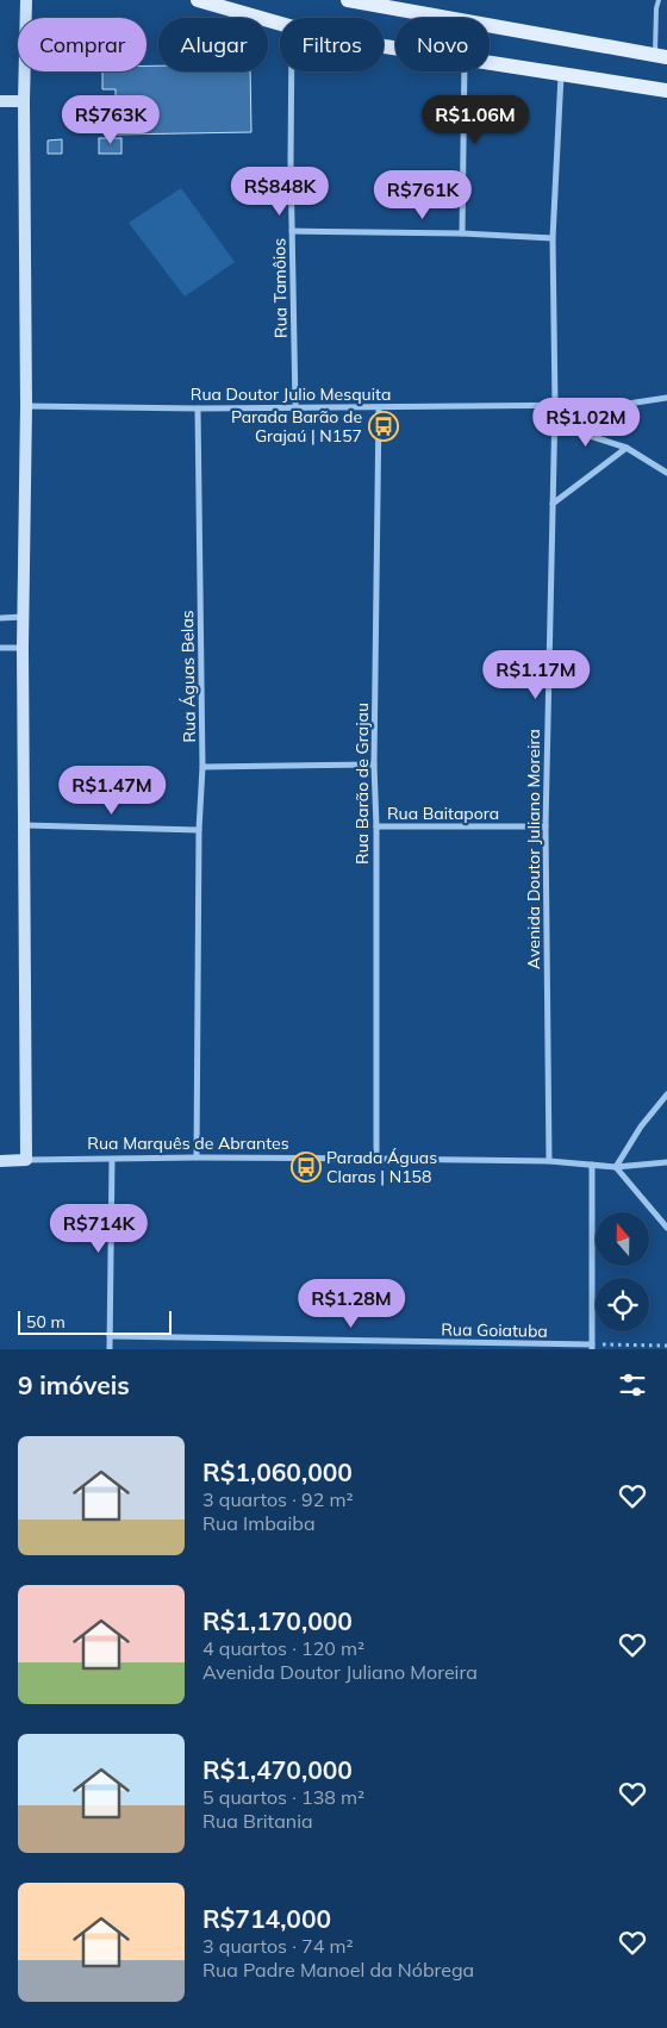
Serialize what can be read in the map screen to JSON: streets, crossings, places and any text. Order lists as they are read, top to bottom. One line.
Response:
{"streets":{"street":["Rua Tamôios","Rua Doutor Julio Mesquita","Rua Águas Belas","Rua Barão de Grajau","Rua Baitapora","Avenida Doutor Juliano Moreira","Rua Marquês de Abrantes","Rua Goiatuba"]},"crossings":[["Rua Tamôios","Rua Doutor Julio Mesquita"],["Rua Doutor Julio Mesquita","Rua Águas Belas"],["Rua Doutor Julio Mesquita","Rua Barão de Grajau"],["Rua Doutor Julio Mesquita","Avenida Doutor Juliano Moreira"],["Rua Águas Belas","Rua Marquês de Abrantes"],["Rua Barão de Grajau","Rua Baitapora"],["Rua Barão de Grajau","Rua Marquês de Abrantes"],["Rua Baitapora","Avenida Doutor Juliano Moreira"],["Avenida Doutor Juliano Moreira","Rua Marquês de Abrantes"]],"places":{"bus stop":["Parada Barão de Grajaú | N157","Parada Águas Claras | N158"]},"scale_bar":"50 m","north":"top","page":{"chip":["Comprar","Alugar","Filtros","Novo"],"price":["R$763K","R$1.06M","R$848K","R$761K","R$1.02M","R$1.17M","R$1.47M","R$714K","R$1.28M"],"scale":"50 m","heading":"9 imóveis","list":[{"name":"R$1,060,000","note":"3 quartos · 92 m² · Rua Imbaiba"},{"name":"R$1,170,000","note":"4 quartos · 120 m² · Avenida Doutor Juliano Moreira"},{"name":"R$1,470,000","note":"5 quartos · 138 m² · Rua Britania"},{"name":"R$714,000","note":"3 quartos · 74 m² · Rua Padre Manoel da Nóbrega"}]}}
